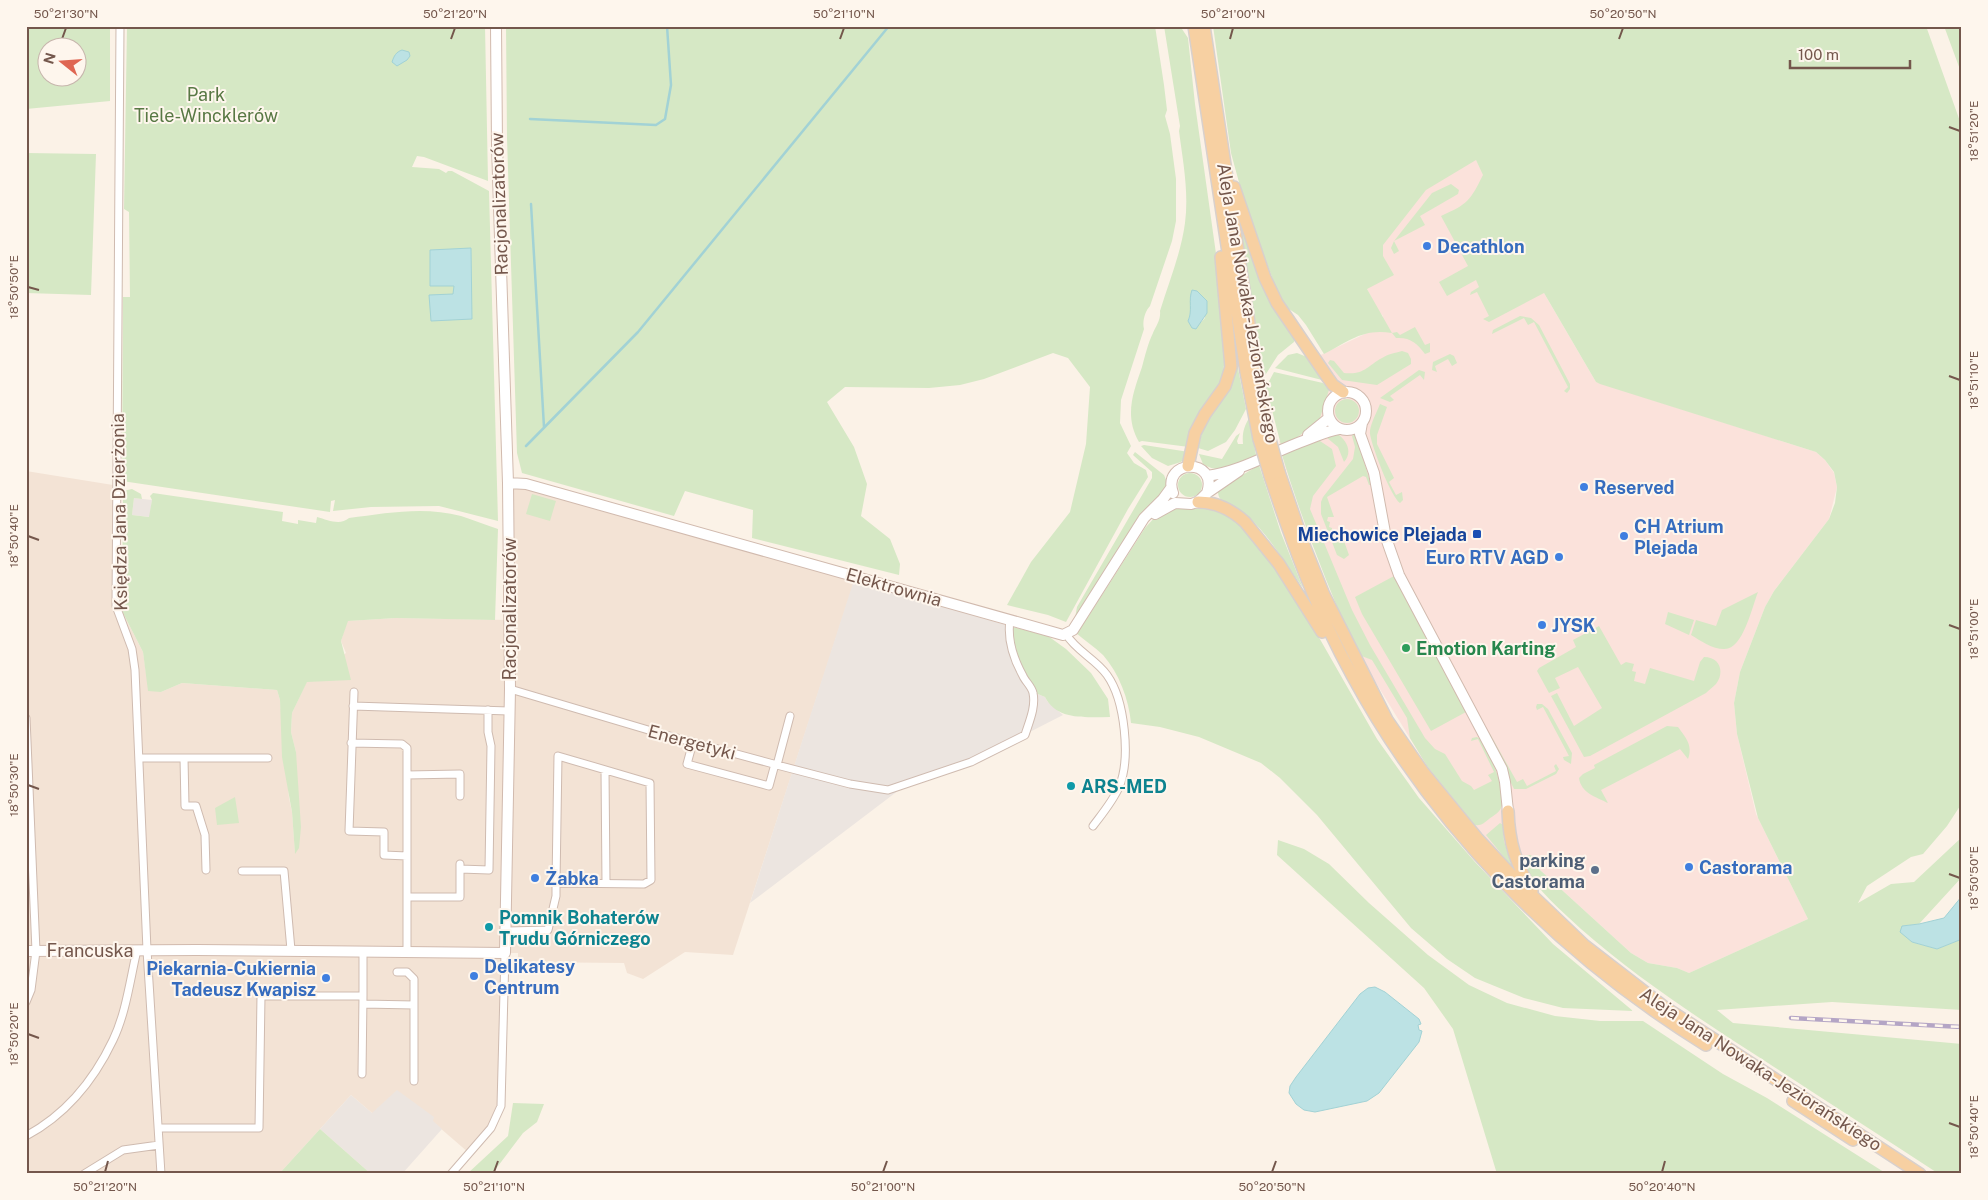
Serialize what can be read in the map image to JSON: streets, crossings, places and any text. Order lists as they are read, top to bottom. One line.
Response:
{"streets":{"main road":["Aleja Jana Nowaka-Jeziorańskiego"],"street":["Racjonalizatorów","Księdza Jana Dzierżonia","Elektrownia","Energetyki","Francuska"]},"crossings":[["Racjonalizatorów","Elektrownia"],["Racjonalizatorów","Energetyki"],["Racjonalizatorów","Francuska"],["Księdza Jana Dzierżonia","Francuska"],["Elektrownia","Energetyki"]],"parks":["Park Tiele-Wincklerów"],"places":{"other":["Decathlon","Reserved","CH Atrium Plejada","Euro RTV AGD","JYSK","Emotion Karting","ARS-MED","Castorama","parking Castorama","Żabka","Pomnik Bohaterów Trudu Górniczego","Delikatesy Centrum","Piekarnia-Cukiernia Tadeusz Kwapisz"],"transit":["Miechowice Plejada"]},"scale_bar":"100 m","north":"left","coordinates":["50°21'30\"N","50°21'20\"N","50°21'10\"N","50°21'00\"N","50°20'50\"N","18°51'20\"E","18°50'50\"E","18°51'10\"E","18°50'40\"E","18°51'00\"E","18°50'30\"E","18°50'20\"E","50°20'40\"N"]}
